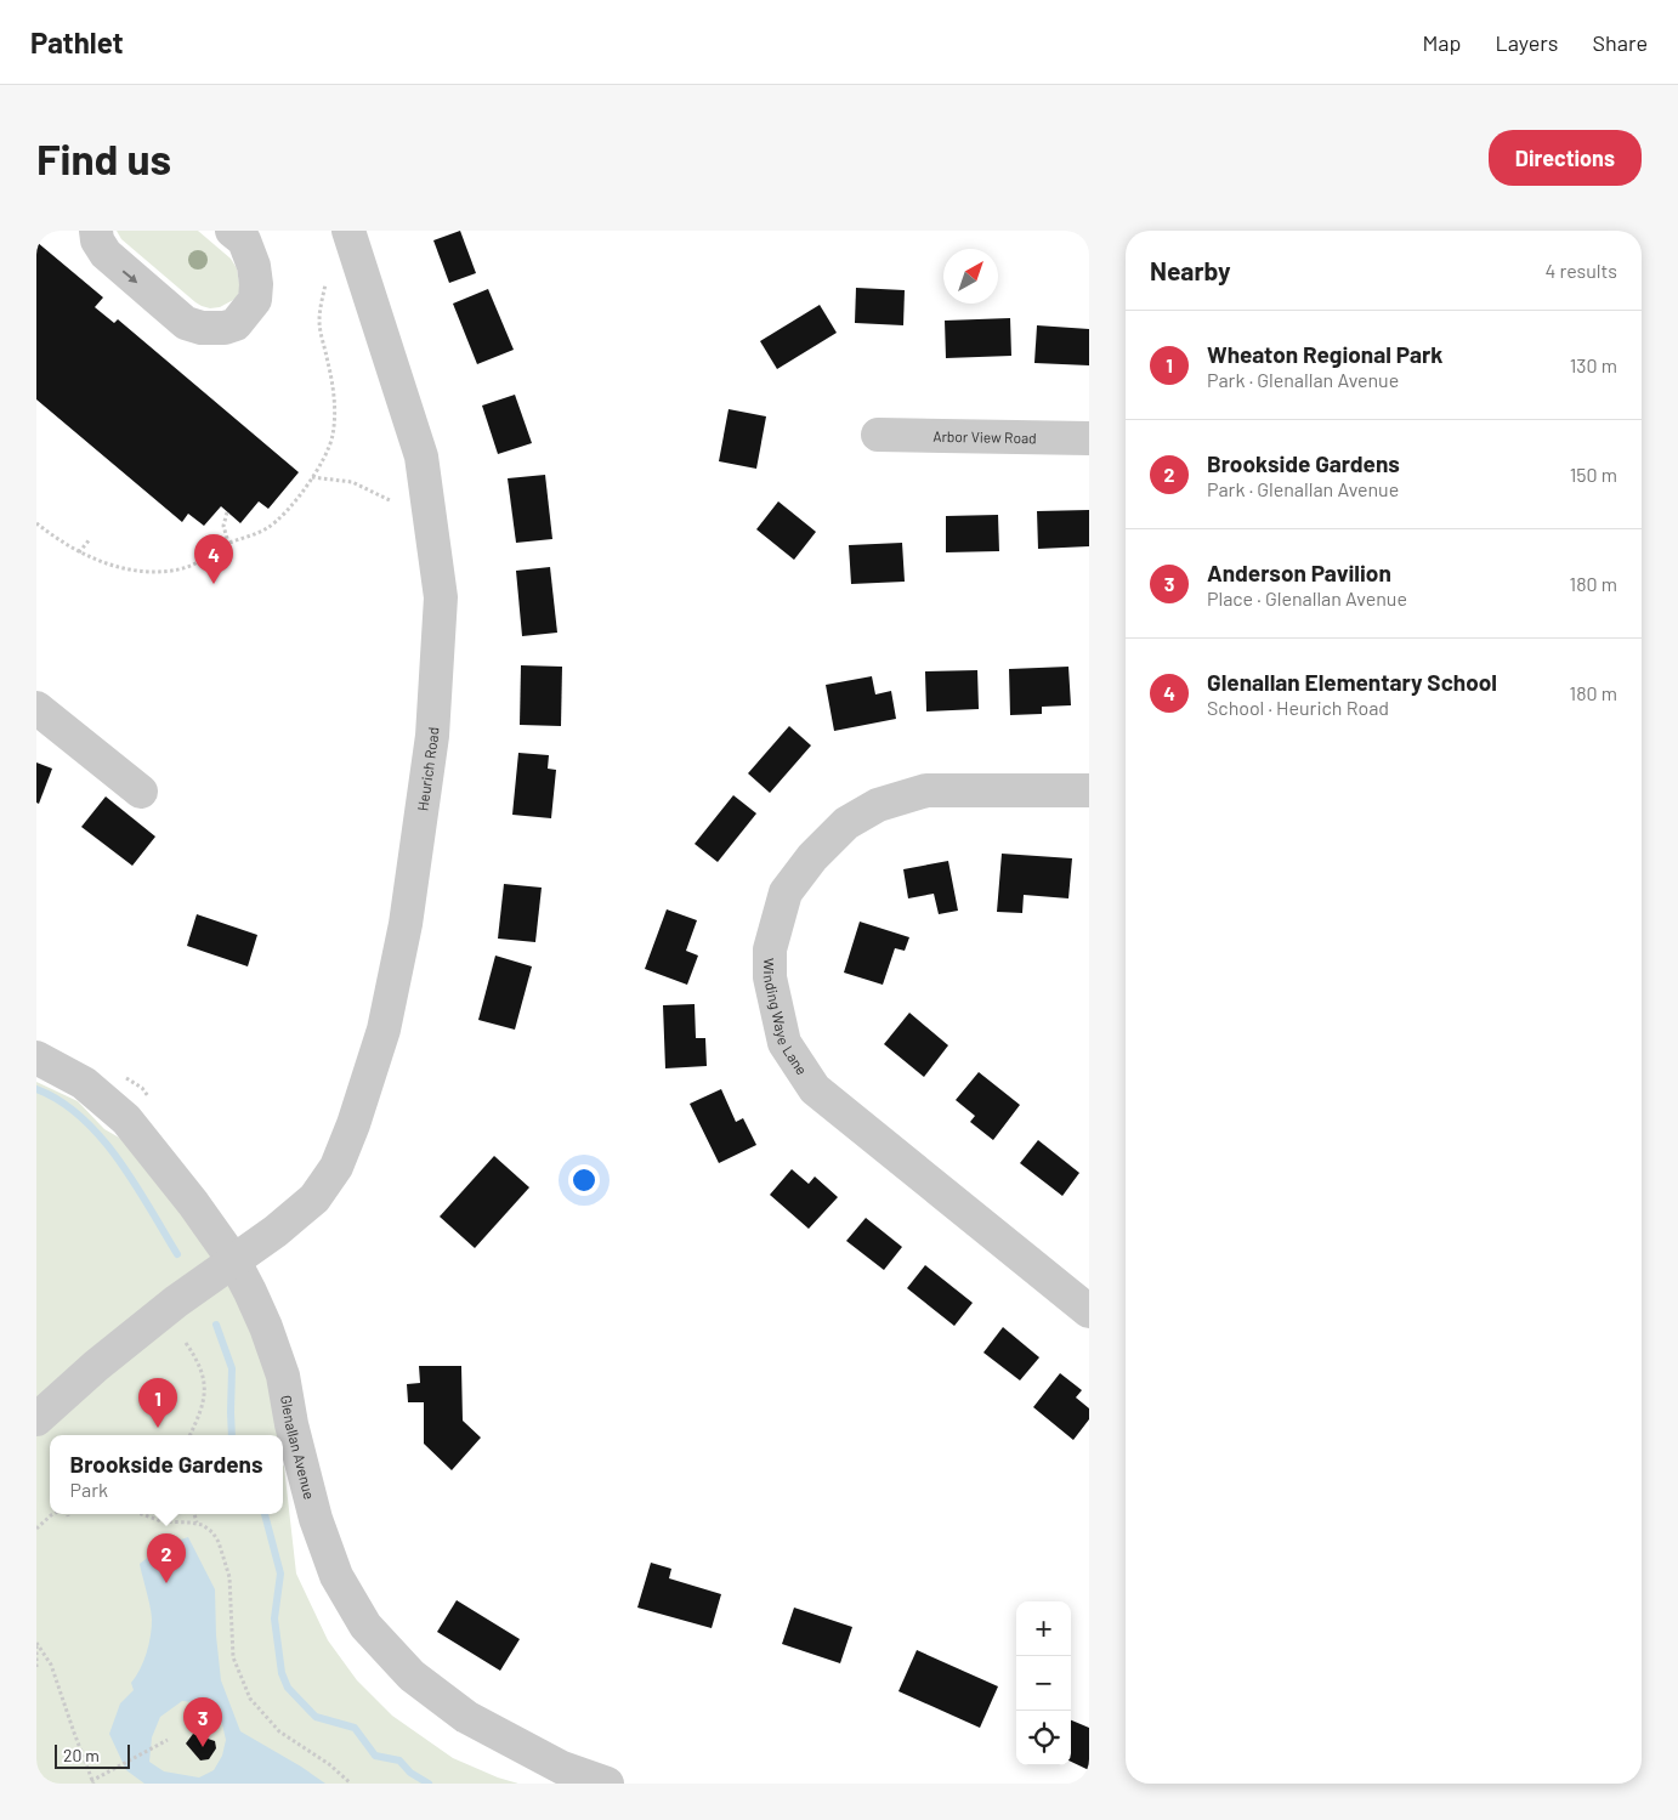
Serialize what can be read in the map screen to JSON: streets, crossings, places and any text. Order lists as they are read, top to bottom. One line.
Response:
{"streets":{"street":["Arbor View Road","Heurich Road","Winding Waye Lane","Glenallan Avenue"]},"crossings":[["Heurich Road","Glenallan Avenue"]],"scale_bar":"20 m","north":"top right","page":{"header":"Pathlet","nav":["Map","Layers","Share"],"buttons":"Directions","title":"Find us","heading":["Nearby","4 results"],"list":[{"mark":"1","name":"Wheaton Regional Park","note":"Park · Glenallan Avenue","value":"130 m"},{"mark":"2","name":"Brookside Gardens","note":"Park · Glenallan Avenue","value":"150 m"},{"mark":"3","name":"Anderson Pavilion","note":"Place · Glenallan Avenue","value":"180 m"},{"mark":"4","name":"Glenallan Elementary School","note":"School · Heurich Road","value":"180 m"}],"pins":["4","1","2","3"],"popup":["Brookside Gardens","Park"],"map_buttons":["+","−"],"scale":"20 m"}}
